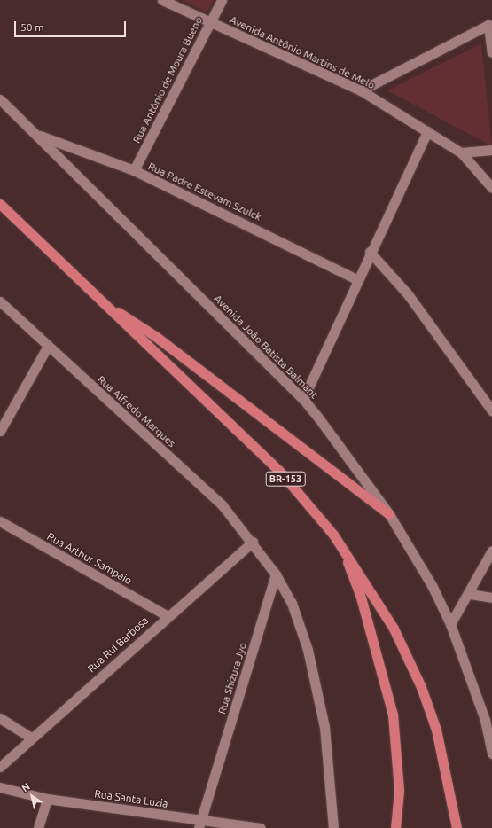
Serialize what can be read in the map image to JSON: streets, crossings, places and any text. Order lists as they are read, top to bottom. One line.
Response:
{"streets":{"highway":["BR-153"],"street":["Avenida Antônio Martins de Melo","Rua Antônio de Moura Bueno","Rua Padre Estevam Szulck","Avenida João Batista Balmant","Rua Alfredo Marques","Rua Arthur Sampaio","Rua Rui Barbosa","Rua Shizura Jyo","Rua Santa Luzia"]},"crossings":[["Avenida Antônio Martins de Melo","Rua Antônio de Moura Bueno"],["Rua Antônio de Moura Bueno","Rua Padre Estevam Szulck"],["Rua Padre Estevam Szulck","Avenida João Batista Balmant"],["Rua Alfredo Marques","Rua Rui Barbosa"],["Rua Arthur Sampaio","Rua Rui Barbosa"],["Rua Shizura Jyo","Rua Santa Luzia"]],"scale_bar":"50 m","north":"top left"}
